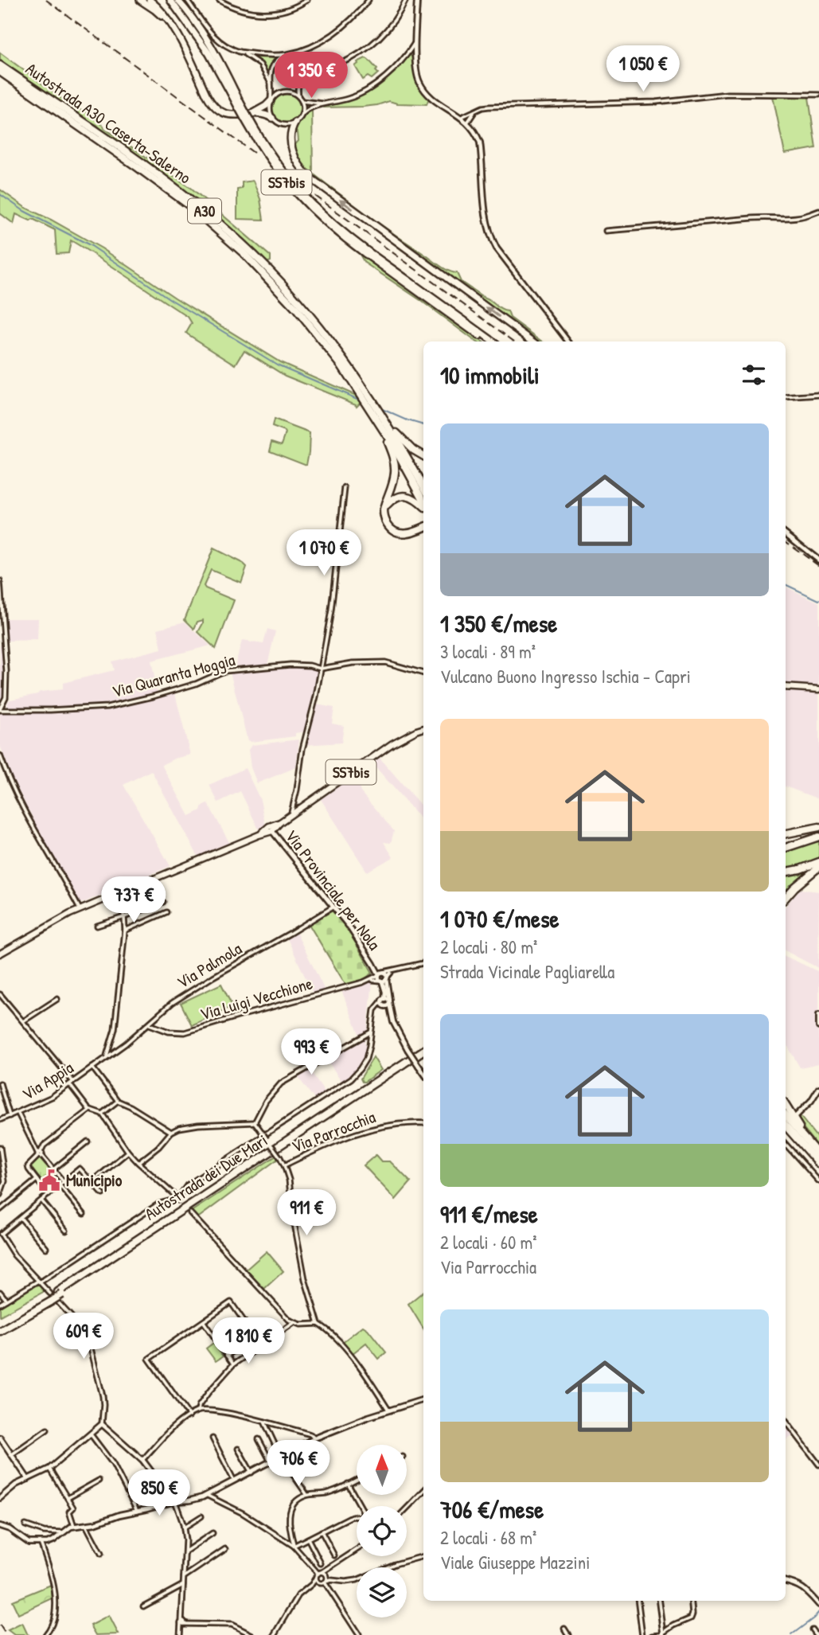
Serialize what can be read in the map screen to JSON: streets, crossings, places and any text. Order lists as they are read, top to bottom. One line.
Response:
{"streets":{"highway":["Autostrada A30 Caserta-Salerno","SS7bis","A30","Autostrada dei Due Mari"],"street":["Via Quaranta Moggia","Via Provinciale per Nola","Via Palmola","Via Luigi Vecchione","Via Appia","Via Parrocchia"]},"crossings":[["SS7bis","Via Provinciale per Nola"],["Via Provinciale per Nola","Via Palmola"],["Via Provinciale per Nola","Via Luigi Vecchione"],["Via Palmola","Via Luigi Vecchione"],["Via Palmola","Via Appia"]],"places":{"public building":["Municipio"]},"north":"top","page":{"price":["1 050 €","1 350 €","1 070 €","737 €","993 €","911 €","609 €","1 810 €","706 €","850 €"],"heading":"10 immobili","list":[{"name":"1 350 €/mese","note":"3 locali · 89 m² · Vulcano Buono Ingresso Ischia - Capri"},{"name":"1 070 €/mese","note":"2 locali · 80 m² · Strada Vicinale Pagliarella"},{"name":"911 €/mese","note":"2 locali · 60 m² · Via Parrocchia"},{"name":"706 €/mese","note":"2 locali · 68 m² · Viale Giuseppe Mazzini"}]}}
